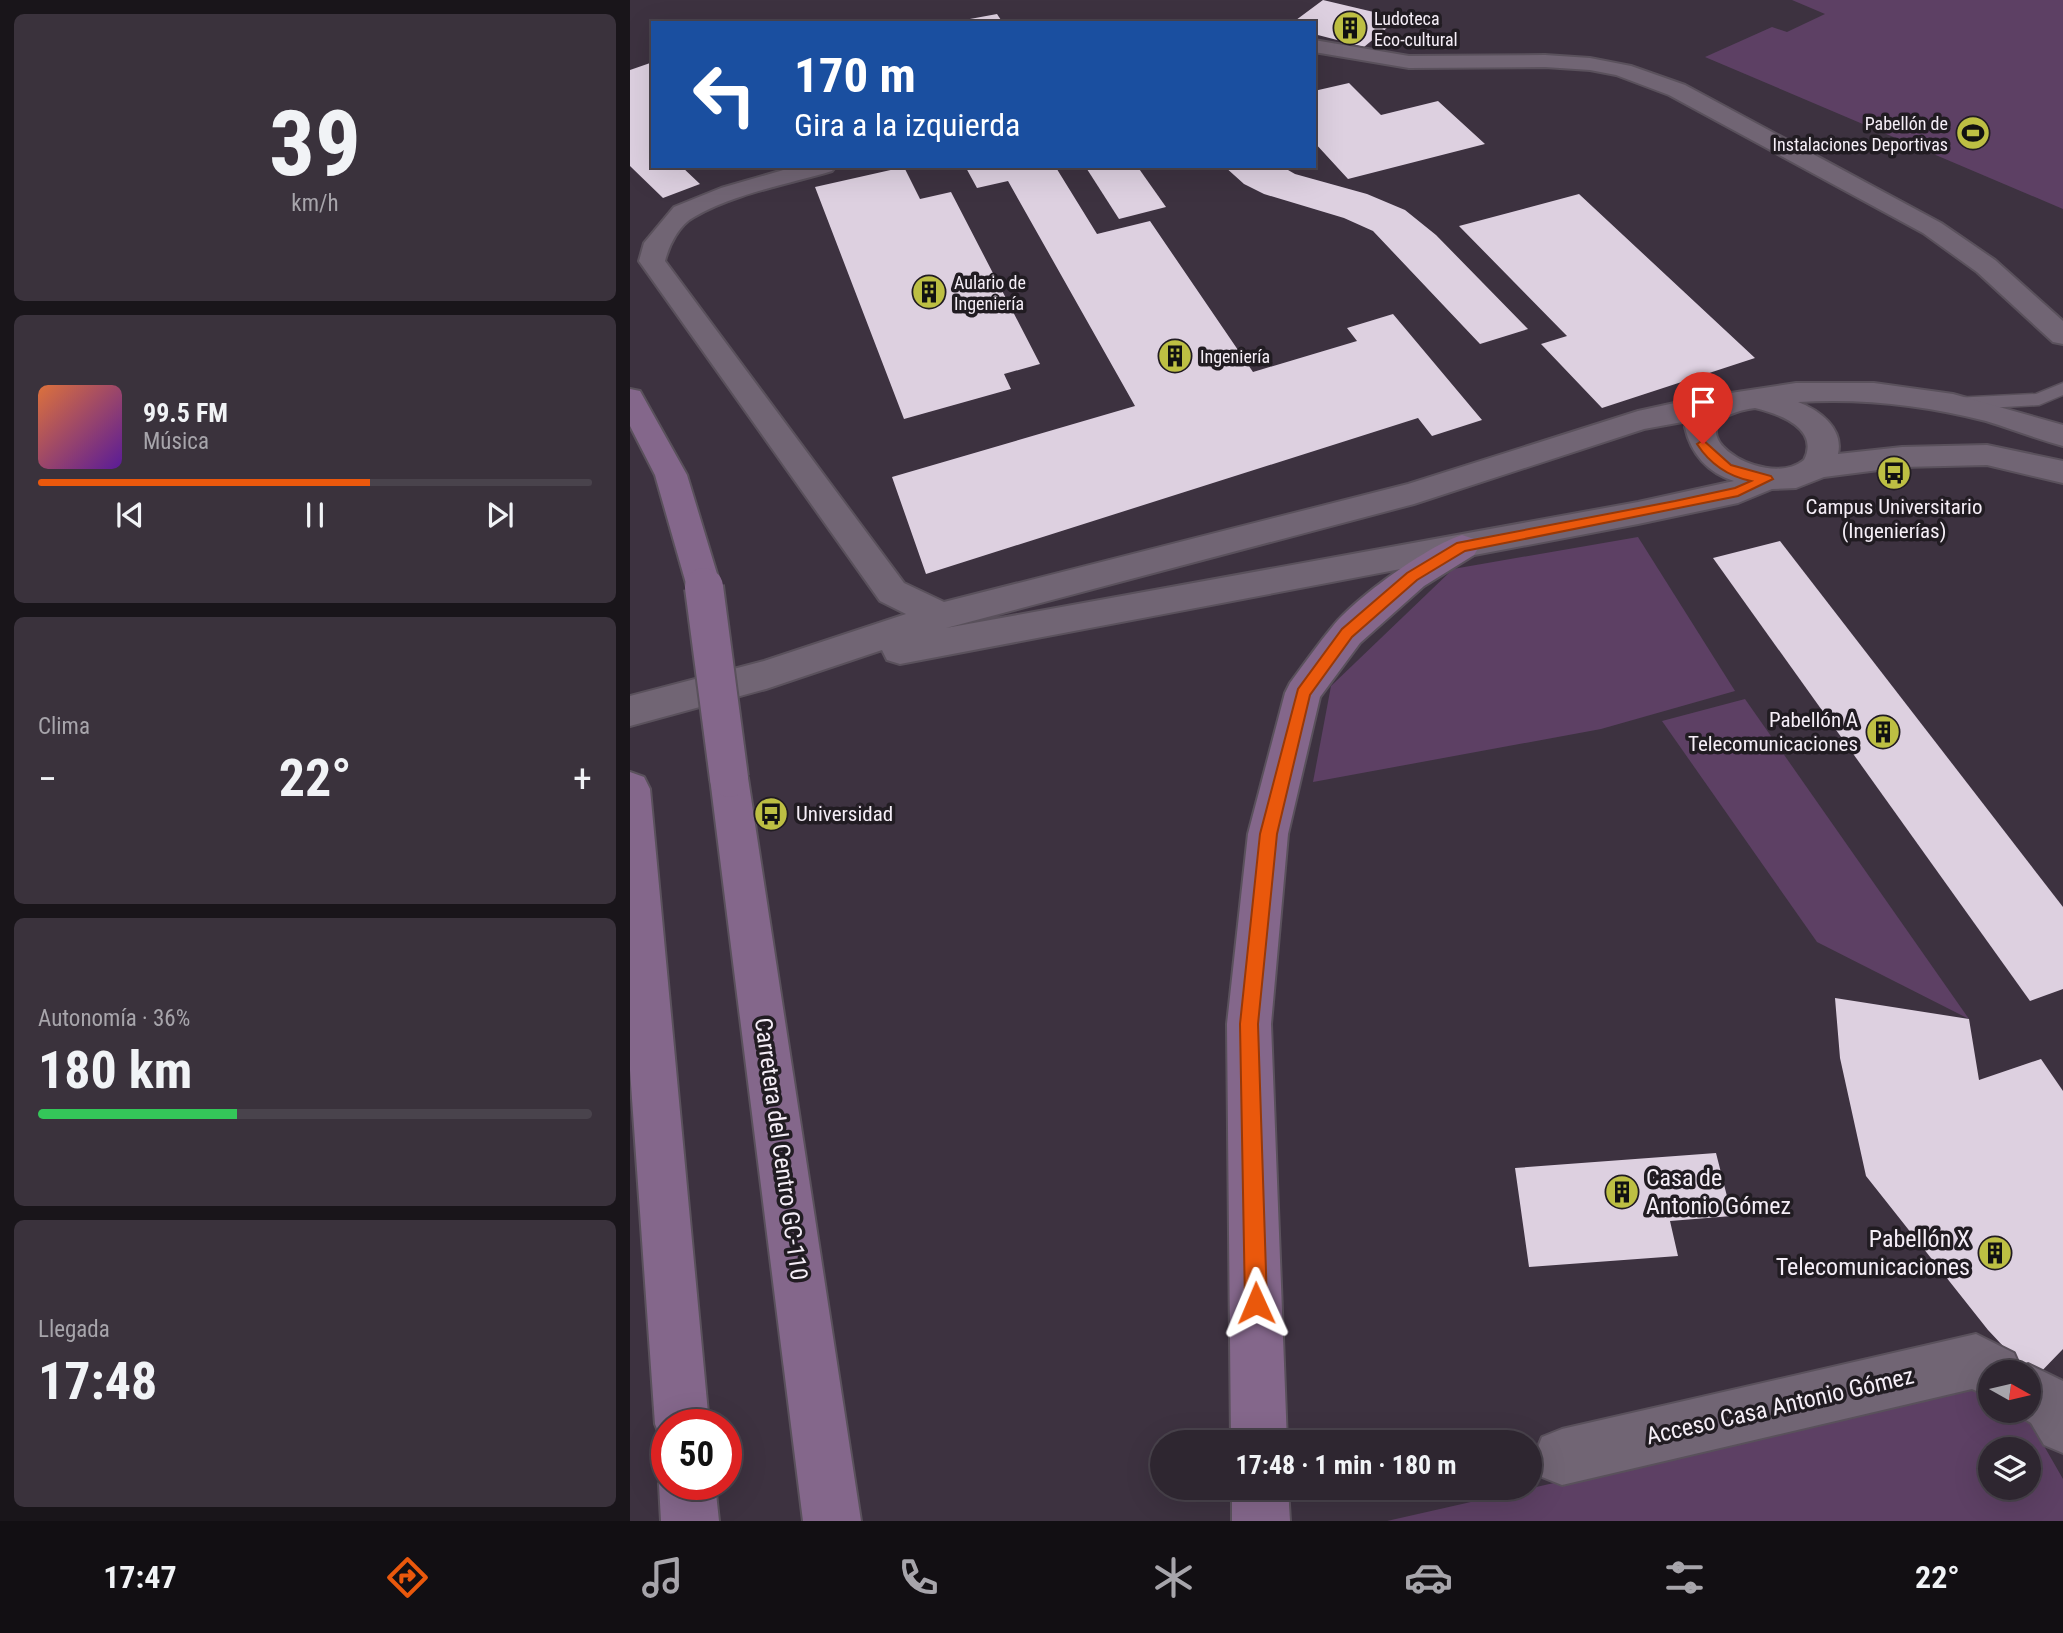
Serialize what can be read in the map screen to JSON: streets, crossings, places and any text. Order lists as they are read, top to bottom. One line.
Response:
{"streets":{"main road":["Carretera del Centro GC-110"],"street":["Acceso Casa Antonio Gómez"]},"places":{"building":["Ludoteca Eco-cultural","Aulario de Ingeniería","Ingeniería","Pabellón A Telecomunicaciones","Casa de Antonio Gómez","Pabellón X Telecomunicaciones"],"sports":["Pabellón de Instalaciones Deportivas"],"bus stop":["Campus Universitario (Ingenierías)","Universidad"]},"north":"right","page":{"tile":[["39","km/h"],"Clima",["Autonomía · 36%","180 km"],["Llegada","17:48"]],"turn":["170 m","Gira a la izquierda"],"song":["99.5 FM","Música"],"heat":["−","22°","+"],"limit":"50","trip":"17:48 · 1 min · 180 m","tabs":["17:47","22°"]}}
